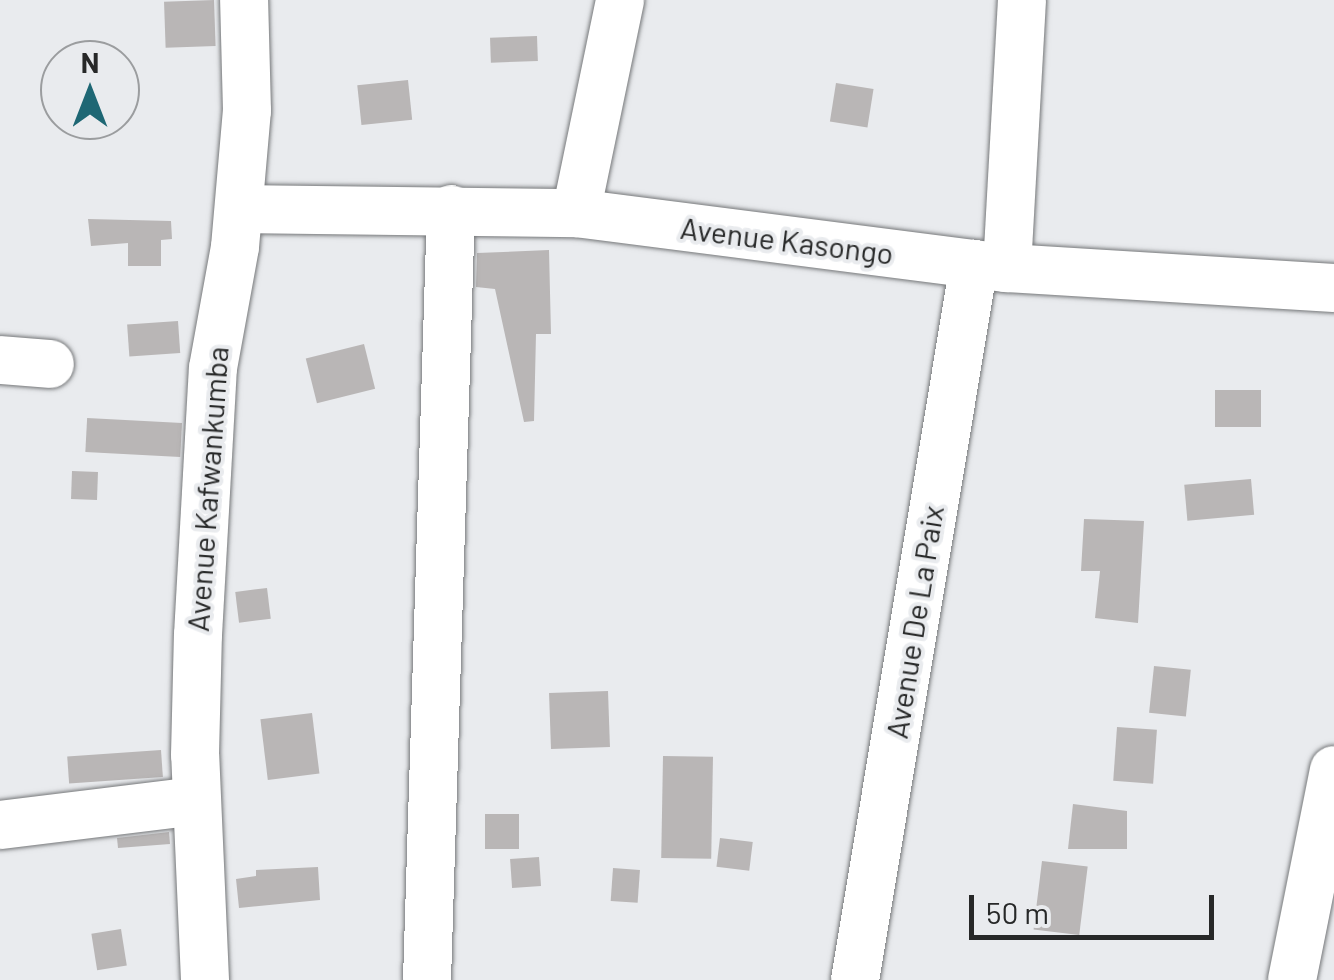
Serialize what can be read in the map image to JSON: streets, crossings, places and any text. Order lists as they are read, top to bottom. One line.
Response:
{"streets":{"street":["Avenue Kasongo","Avenue Kafwankumba","Avenue De La Paix"]},"crossings":[["Avenue Kasongo","Avenue Kafwankumba"],["Avenue Kasongo","Avenue De La Paix"]],"scale_bar":"50 m","north":"top"}
